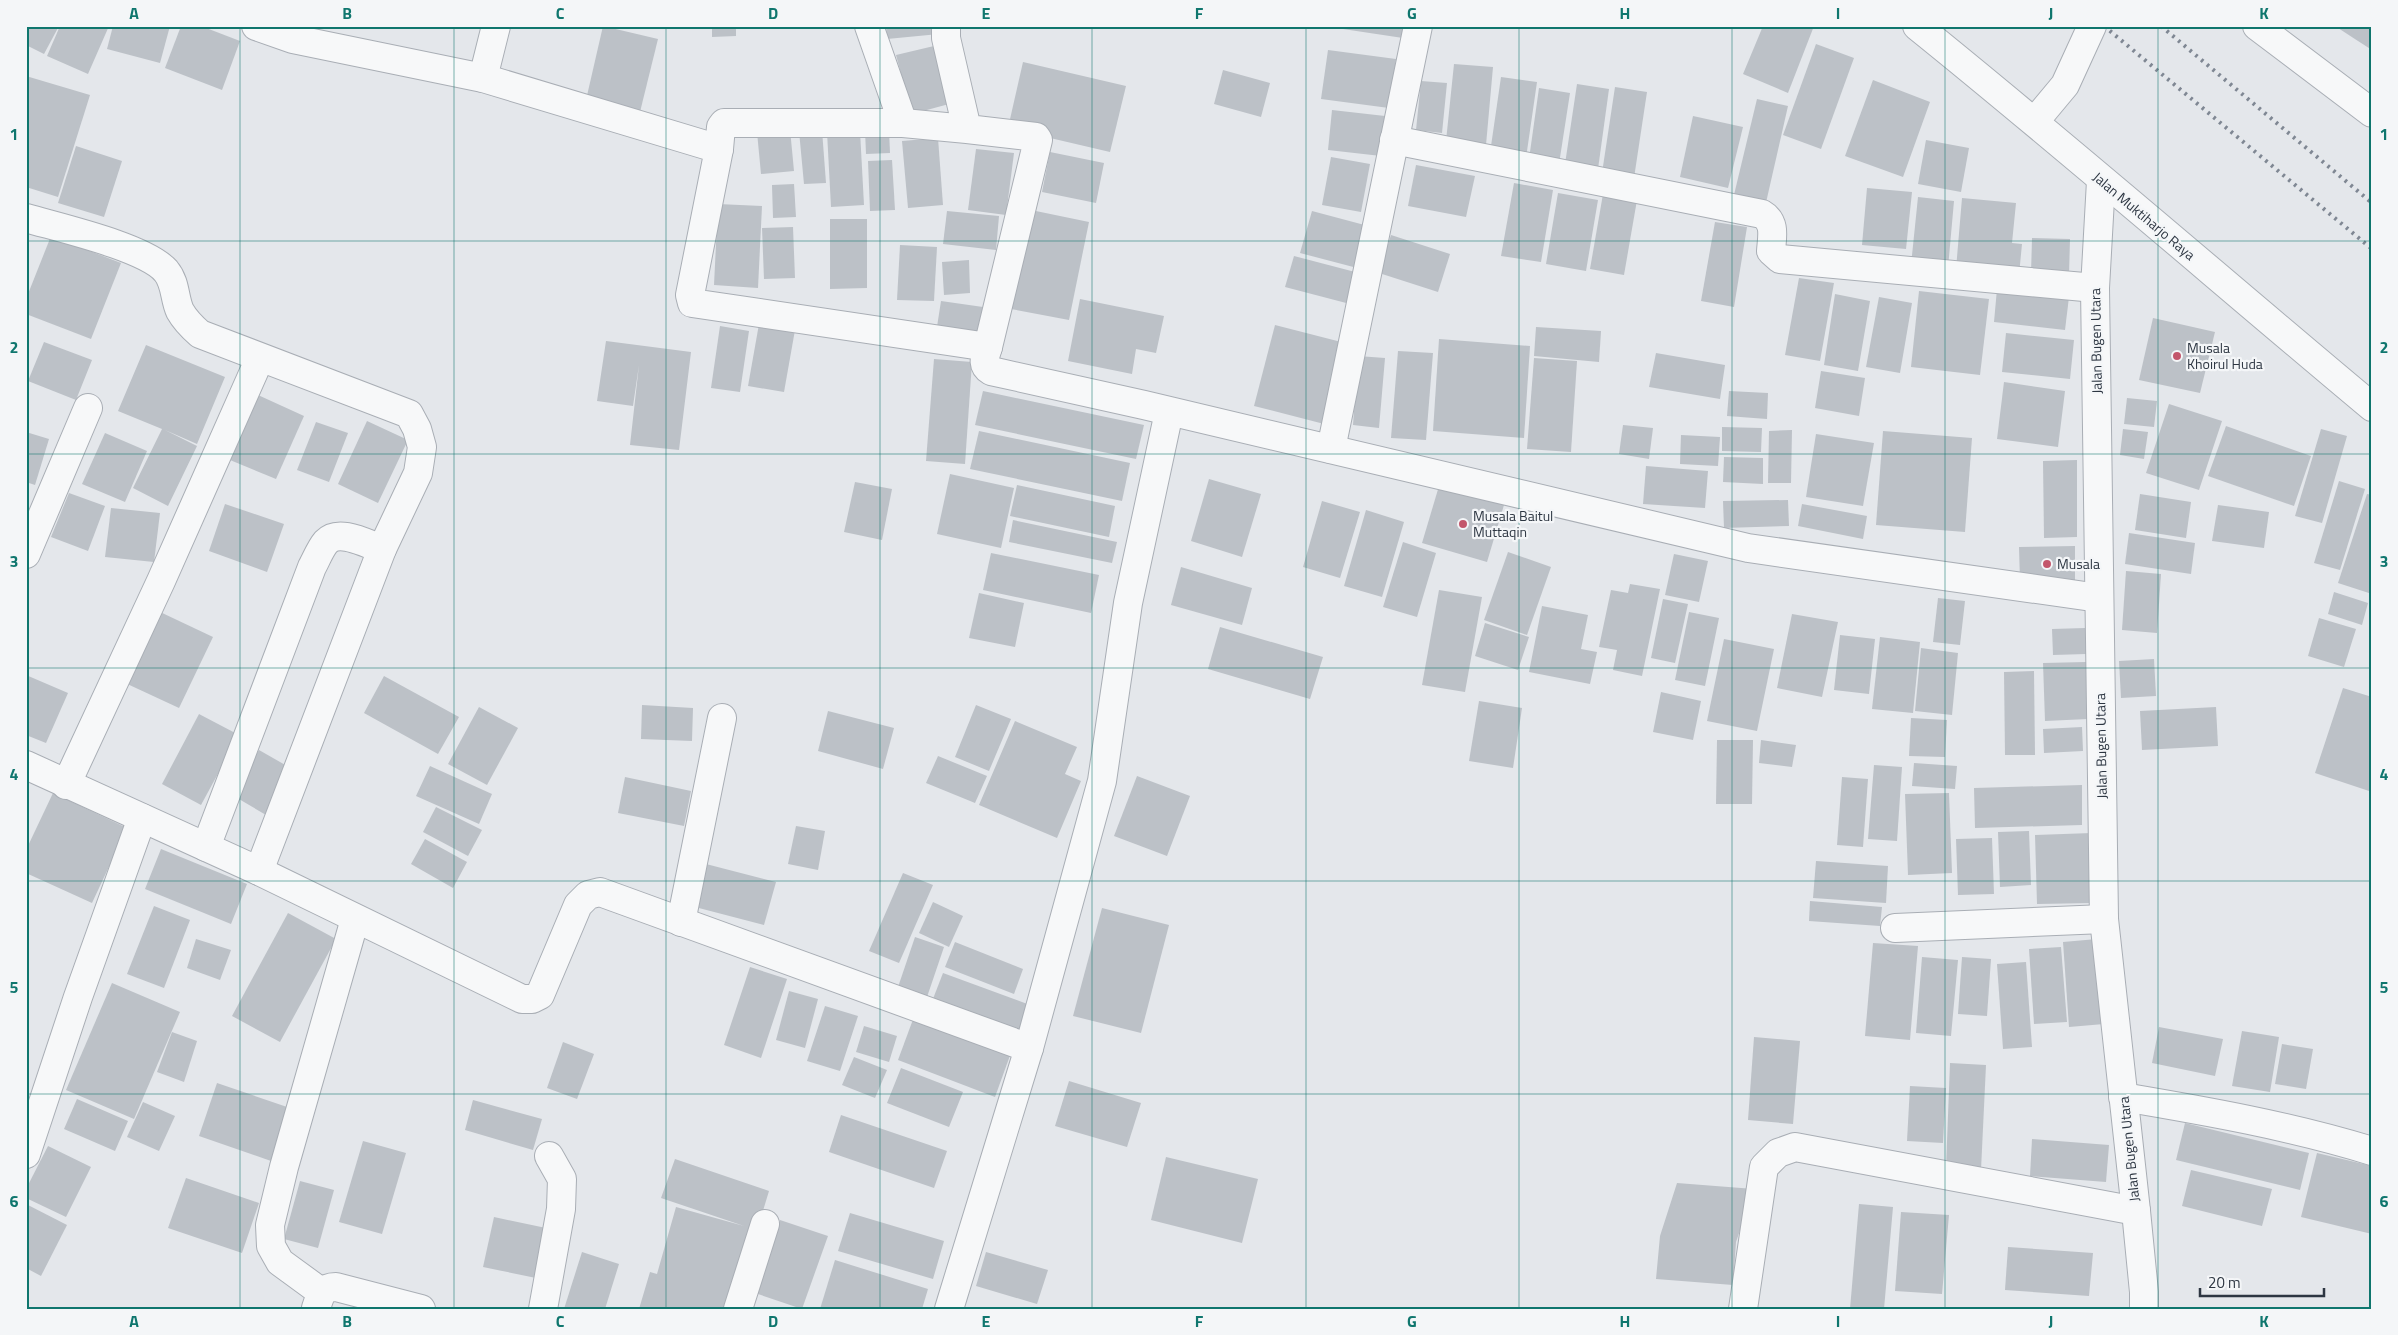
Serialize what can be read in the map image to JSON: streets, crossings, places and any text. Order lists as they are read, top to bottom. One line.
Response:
{"streets":{"street":["Jalan Muktiharjo Raya","Jalan Bugen Utara"]},"crossings":[["Jalan Muktiharjo Raya","Jalan Bugen Utara"]],"places":["Musala Khoirul Huda","Musala Baitul Muttaqin","Musala"],"scale_bar":"20 m","grid":{"columns":["A","B","C","D","E","F","G","H","I","J","K"],"rows":["1","2","3","4","5","6"]}}
